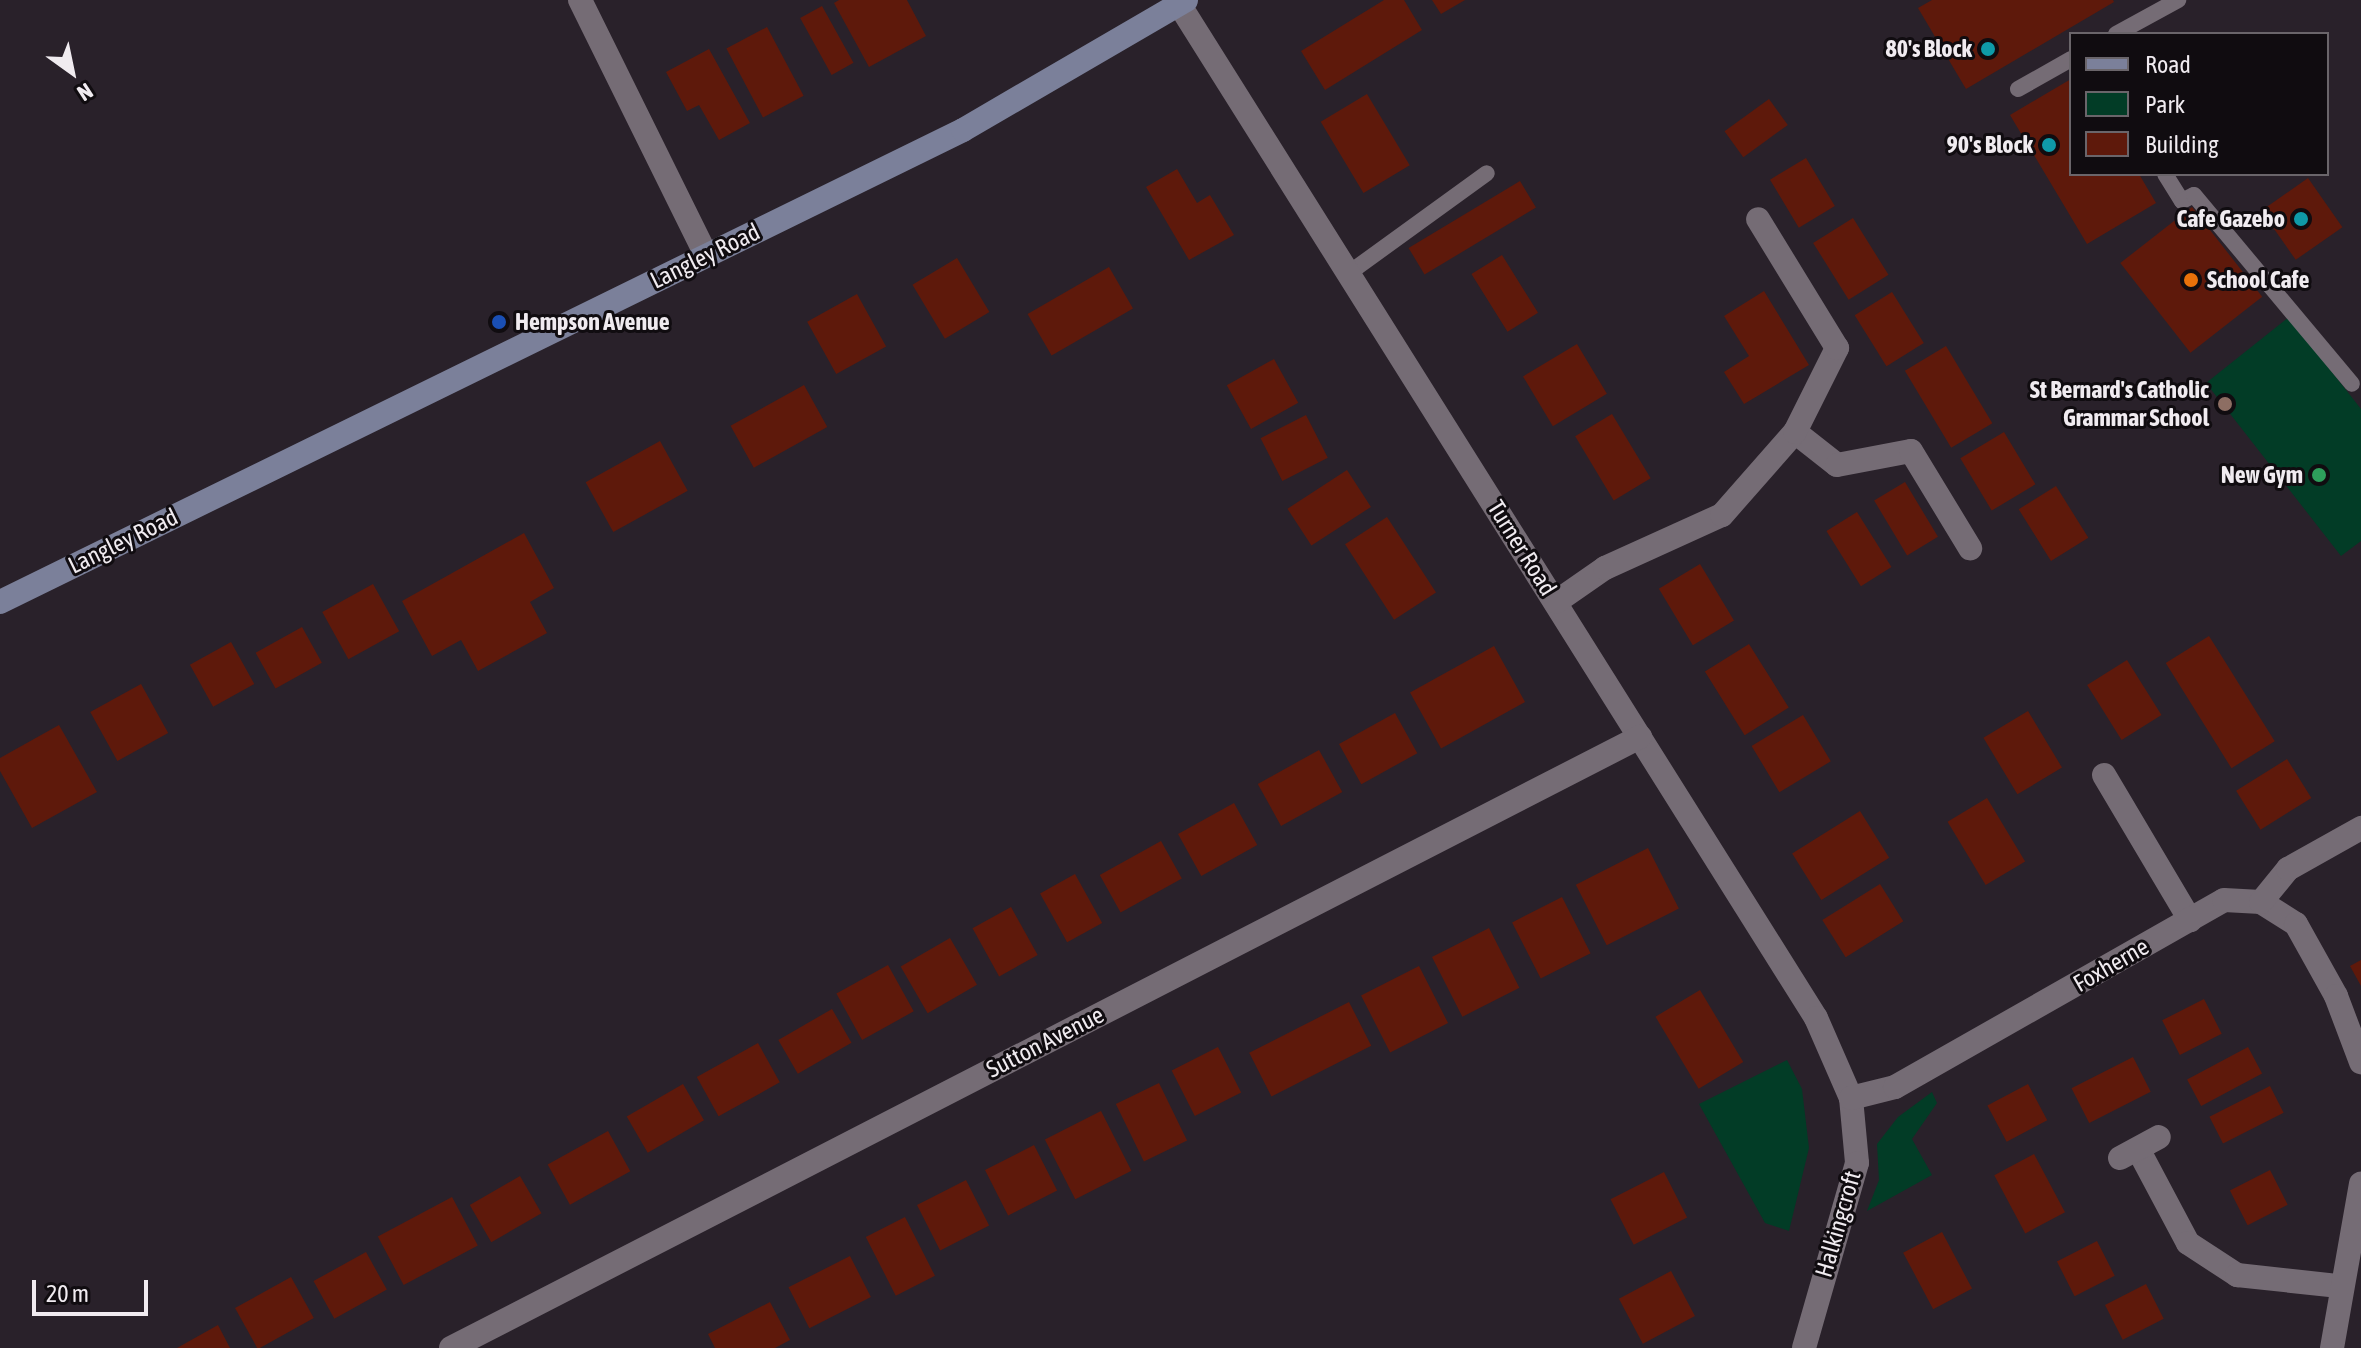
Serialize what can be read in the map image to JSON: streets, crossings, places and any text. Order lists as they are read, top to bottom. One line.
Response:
{"streets":{"street":["Langley Road","Turner Road","Foxherne","Sutton Avenue","Halkingcroft"]},"crossings":[["Langley Road","Turner Road"],["Turner Road","Foxherne"],["Turner Road","Sutton Avenue"],["Turner Road","Halkingcroft"],["Foxherne","Halkingcroft"]],"places":["80's Block","90's Block","Cafe Gazebo","School Cafe","Hempson Avenue","St Bernard's Catholic Grammar School","New Gym"],"legend":["Road","Park","Building"],"scale_bar":"20 m","north":"bottom right"}
